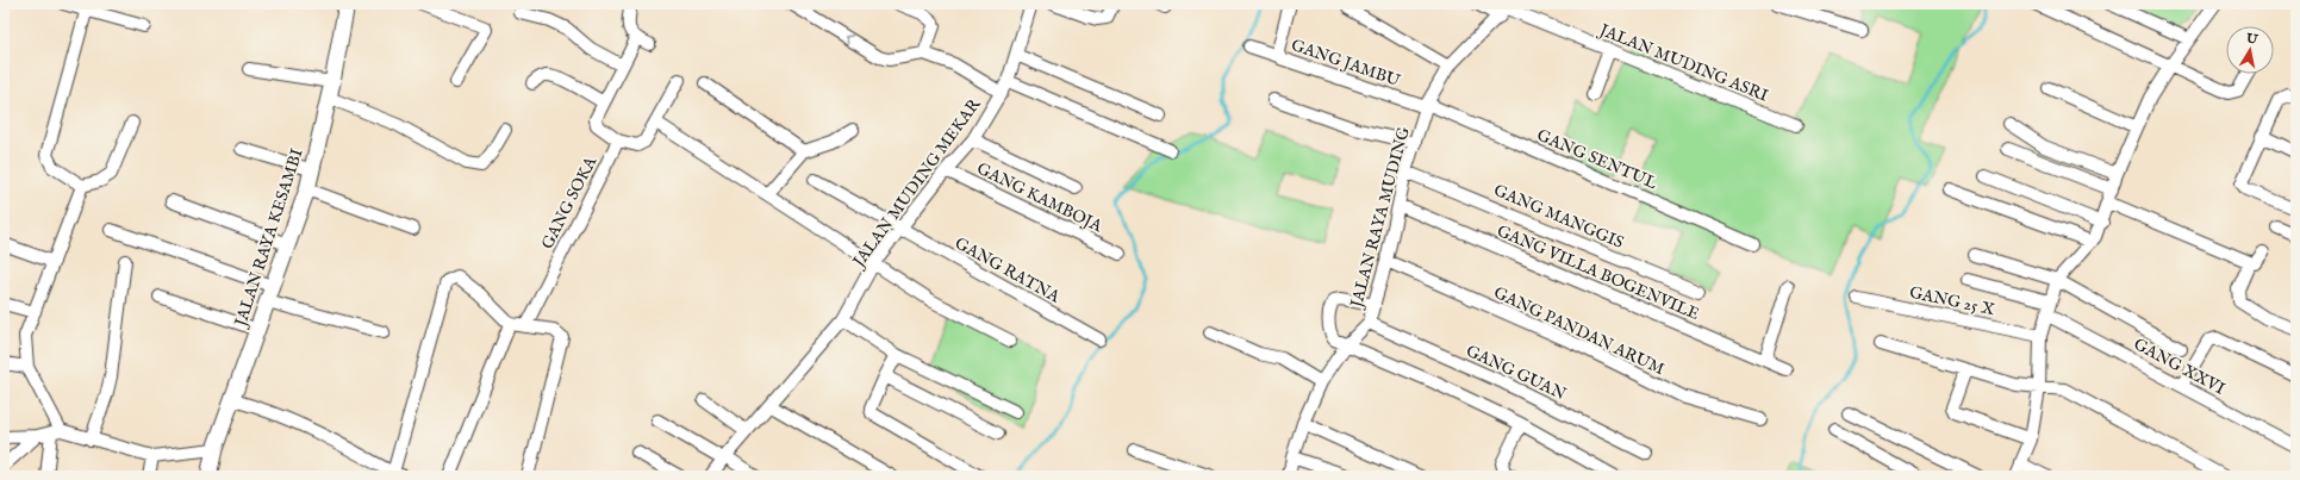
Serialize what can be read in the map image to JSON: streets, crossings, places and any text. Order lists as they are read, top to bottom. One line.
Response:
{"streets":{"street":["GANG JAMBU","JALAN MUDING ASRI","GANG SENTUL","JALAN MUDING MEKAR","GANG KAMBOJA","GANG SOKA","GANG MANGGIS","JALAN RAYA MUDING","JALAN RAYA KESAMBI","GANG RATNA","GANG VILLA BOGENVILE","GANG 25 X","GANG PANDAN ARUM","GANG XXVI","GANG GUAN"]},"crossings":[["GANG JAMBU","GANG SENTUL"],["GANG JAMBU","JALAN RAYA MUDING"],["JALAN MUDING ASRI","JALAN RAYA MUDING"],["GANG SENTUL","JALAN RAYA MUDING"],["JALAN MUDING MEKAR","GANG KAMBOJA"],["JALAN MUDING MEKAR","GANG RATNA"],["GANG MANGGIS","JALAN RAYA MUDING"],["JALAN RAYA MUDING","GANG VILLA BOGENVILE"],["JALAN RAYA MUDING","GANG PANDAN ARUM"],["JALAN RAYA MUDING","GANG GUAN"]],"north":"top"}
